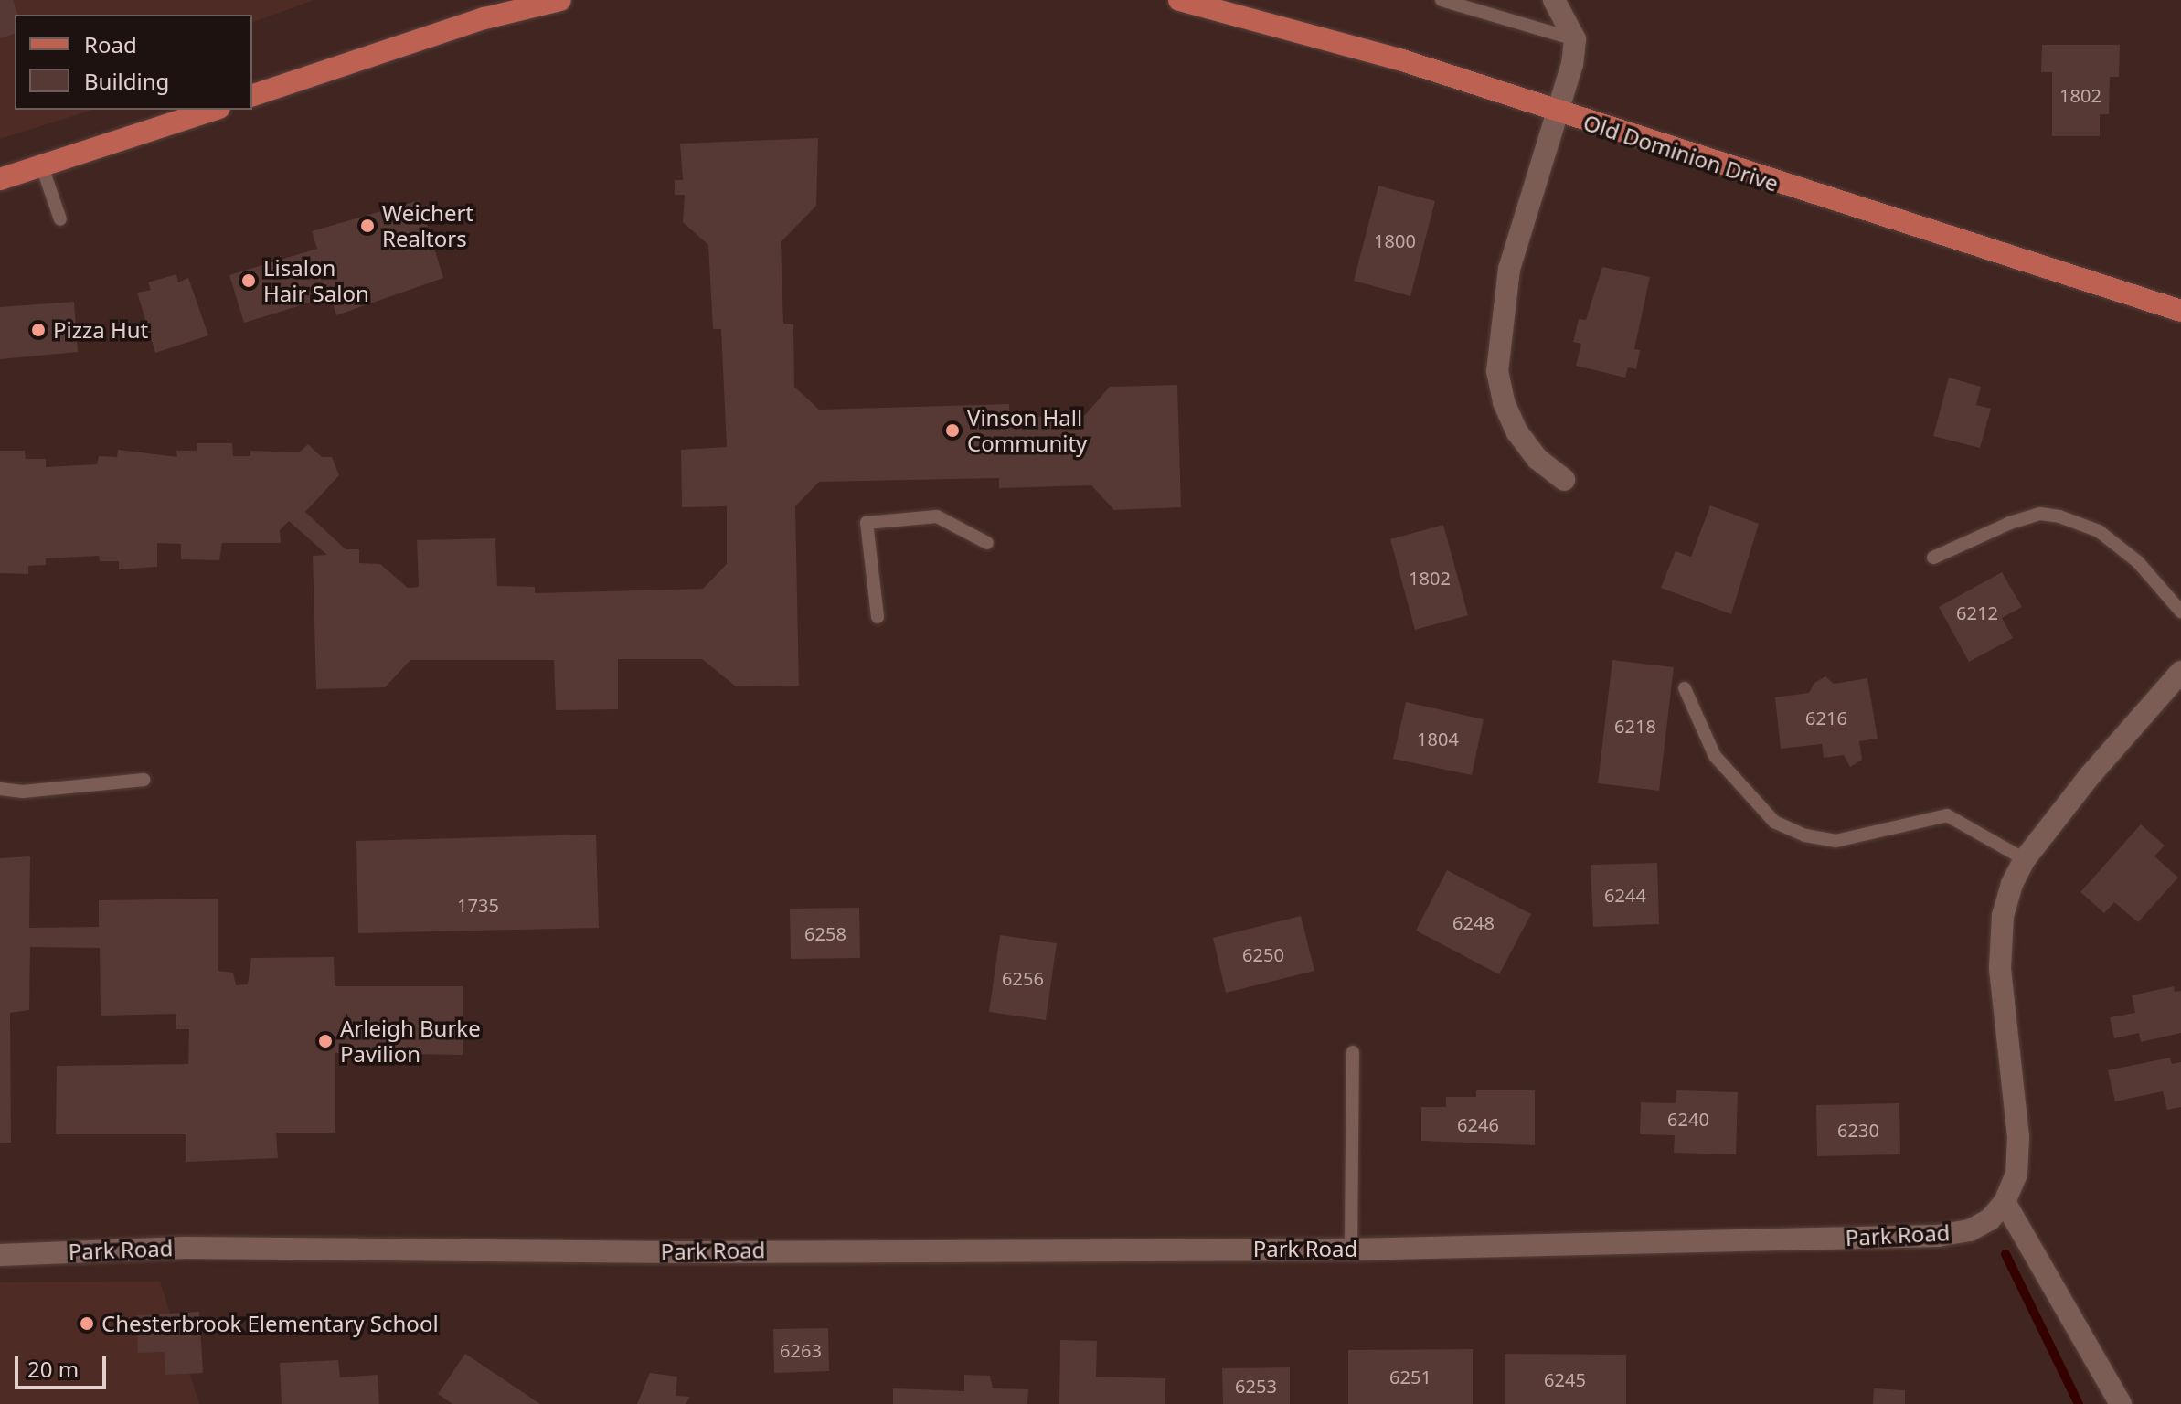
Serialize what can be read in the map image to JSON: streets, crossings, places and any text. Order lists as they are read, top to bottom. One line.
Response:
{"streets":{"main road":["Old Dominion Drive"],"street":["Park Road"]},"places":["Weichert Realtors","Lisalon Hair Salon","Pizza Hut","Vinson Hall Community","Arleigh Burke Pavilion","Chesterbrook Elementary School"],"house_numbers":["1802","1800","1802","6212","6216","6218","1804","6244","1735","6248","6258","6250","6256","6240","6246","6230","6263","6251","6245","6253"],"legend":["Road","Building"],"scale_bar":"20 m"}
